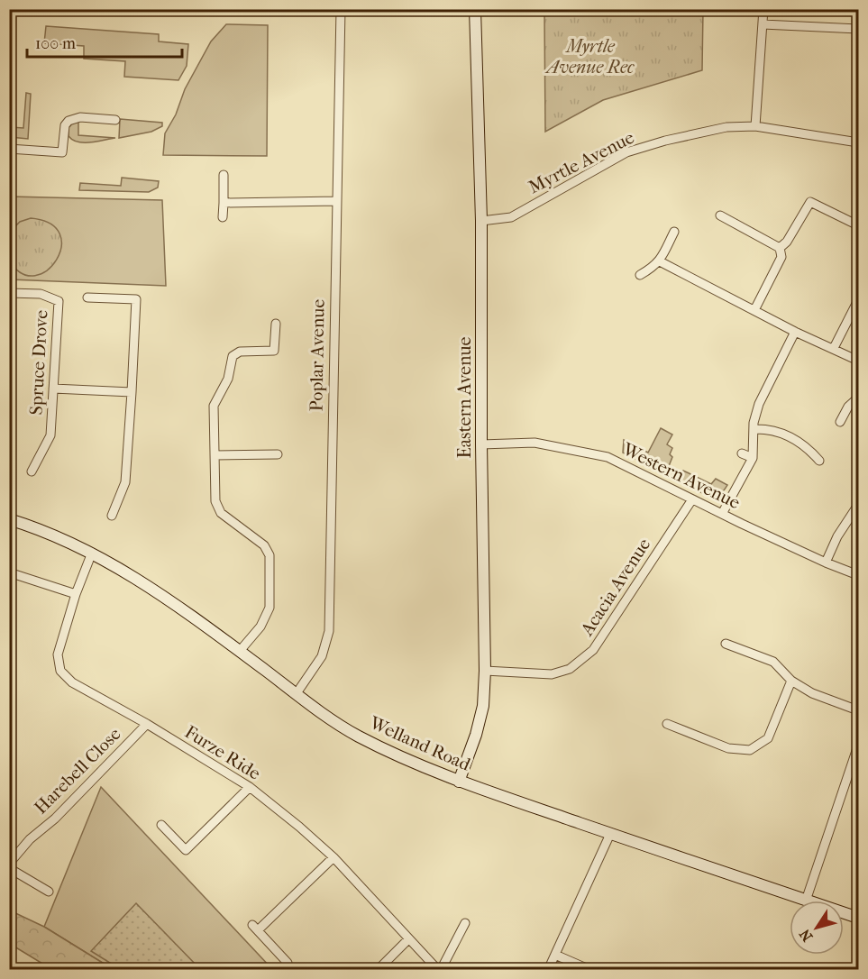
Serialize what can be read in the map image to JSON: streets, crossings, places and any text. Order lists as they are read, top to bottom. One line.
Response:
{"streets":{"street":["Myrtle Avenue","Poplar Avenue","Spruce Drove","Eastern Avenue","Western Avenue","Acacia Avenue","Welland Road","Furze Ride","Harebell Close"]},"crossings":[["Myrtle Avenue","Eastern Avenue"],["Poplar Avenue","Welland Road"],["Eastern Avenue","Western Avenue"],["Eastern Avenue","Acacia Avenue"],["Eastern Avenue","Welland Road"],["Western Avenue","Acacia Avenue"],["Welland Road","Furze Ride"],["Furze Ride","Harebell Close"]],"parks":["Myrtle Avenue Rec"],"scale_bar":"100 m","north":"bottom left"}
